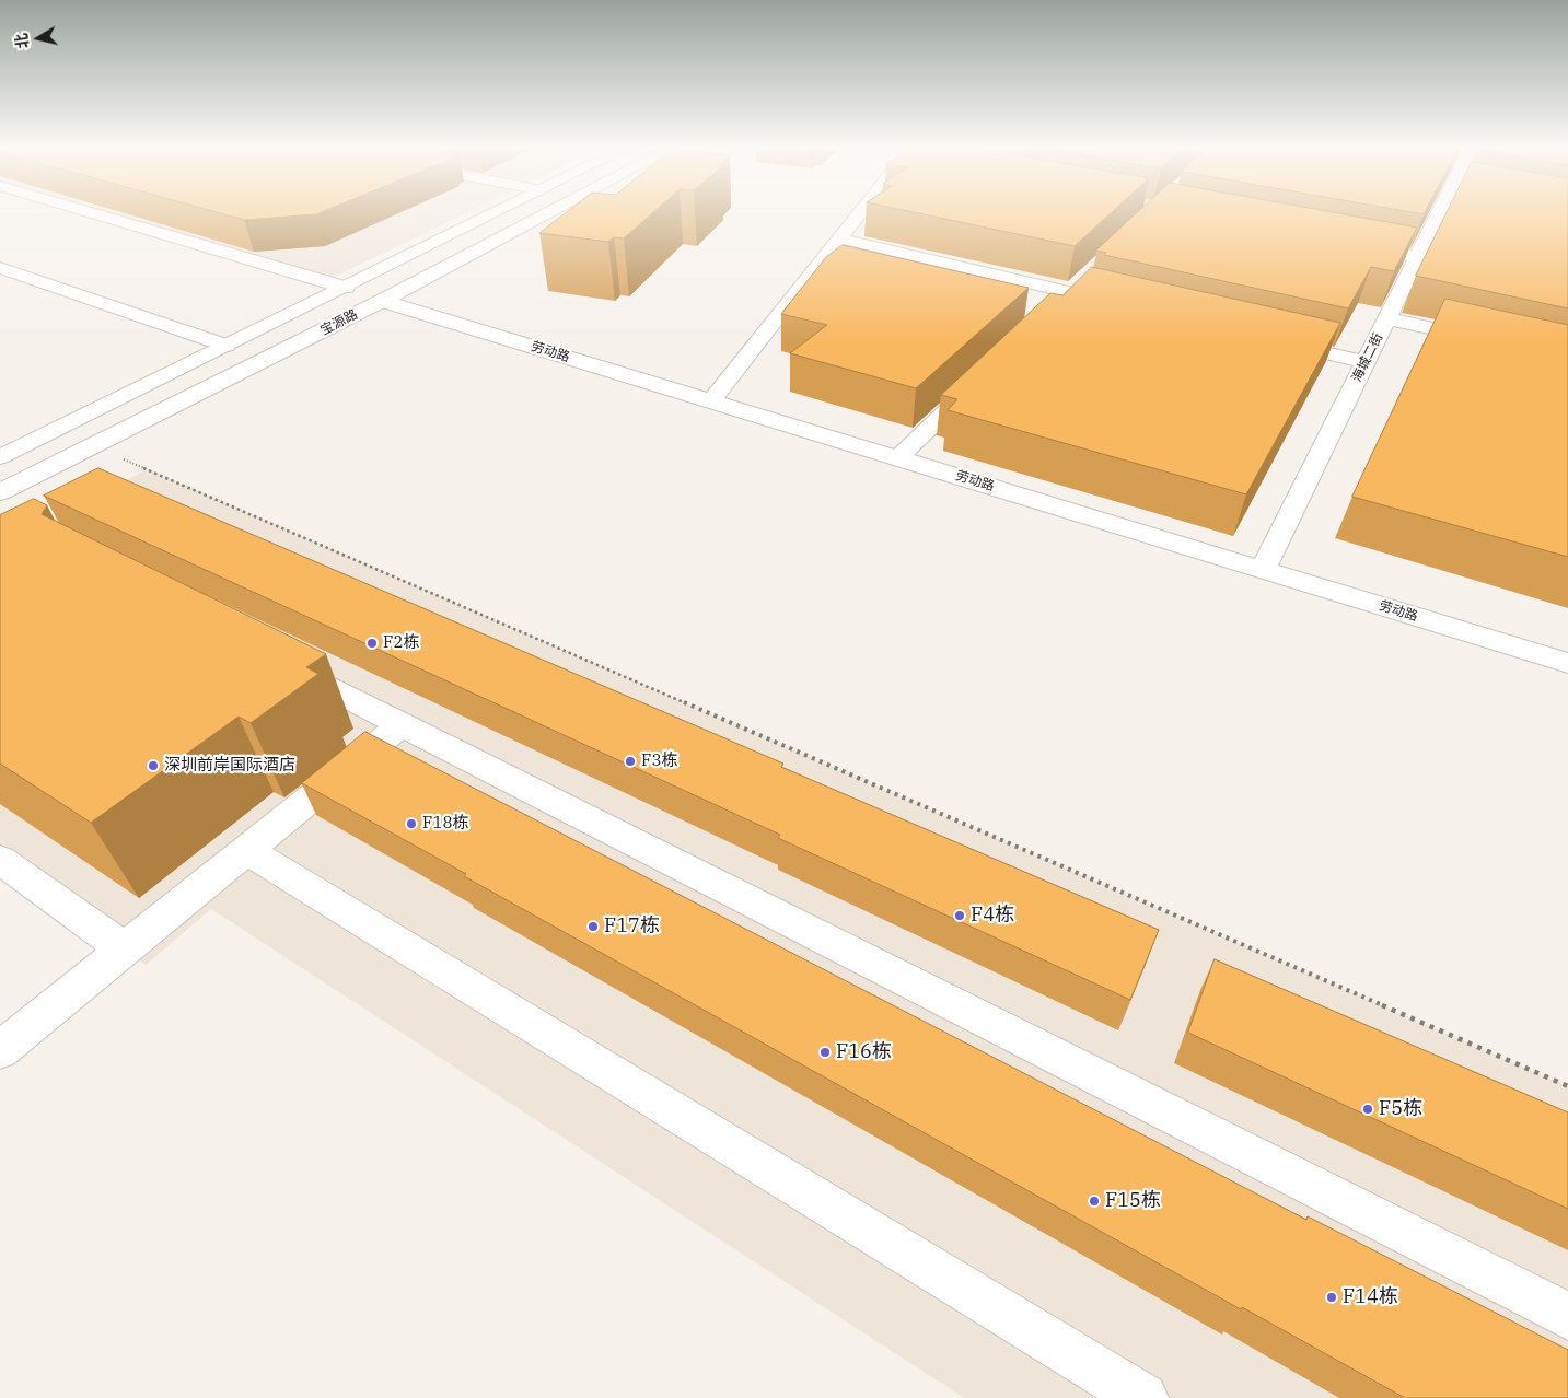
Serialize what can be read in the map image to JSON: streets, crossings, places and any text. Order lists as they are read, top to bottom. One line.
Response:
{"streets":{"street":["宝源路","劳动路","海城二街"]},"crossings":[["宝源路","劳动路"],["劳动路","海城二街"]],"places":["F2栋","F3栋","深圳前岸国际酒店","F18栋","F4栋","F17栋","F16栋","F5栋","F15栋","F14栋"],"north":"left"}
